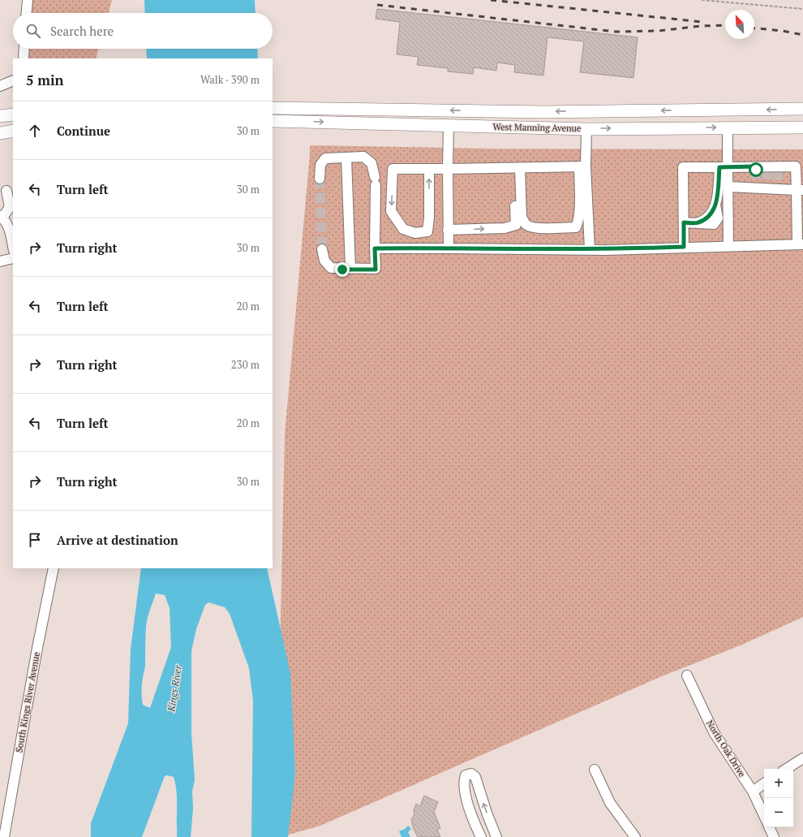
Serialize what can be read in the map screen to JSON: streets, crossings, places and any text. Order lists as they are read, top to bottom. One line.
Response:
{"streets":{"main road":["West Manning Avenue"],"street":["South Kings River Avenue","North Oak Drive"]},"water":["Kings River"],"north":"top left","page":{"search":"Search here","heading":["5 min","Walk · 390 m"],"list":[["Continue","30 m"],["Turn left","30 m"],["Turn right","30 m"],["Turn left","20 m"],["Turn right","230 m"],["Turn left","20 m"],["Turn right","30 m"],"Arrive at destination"],"map_buttons":["+","−"]}}
